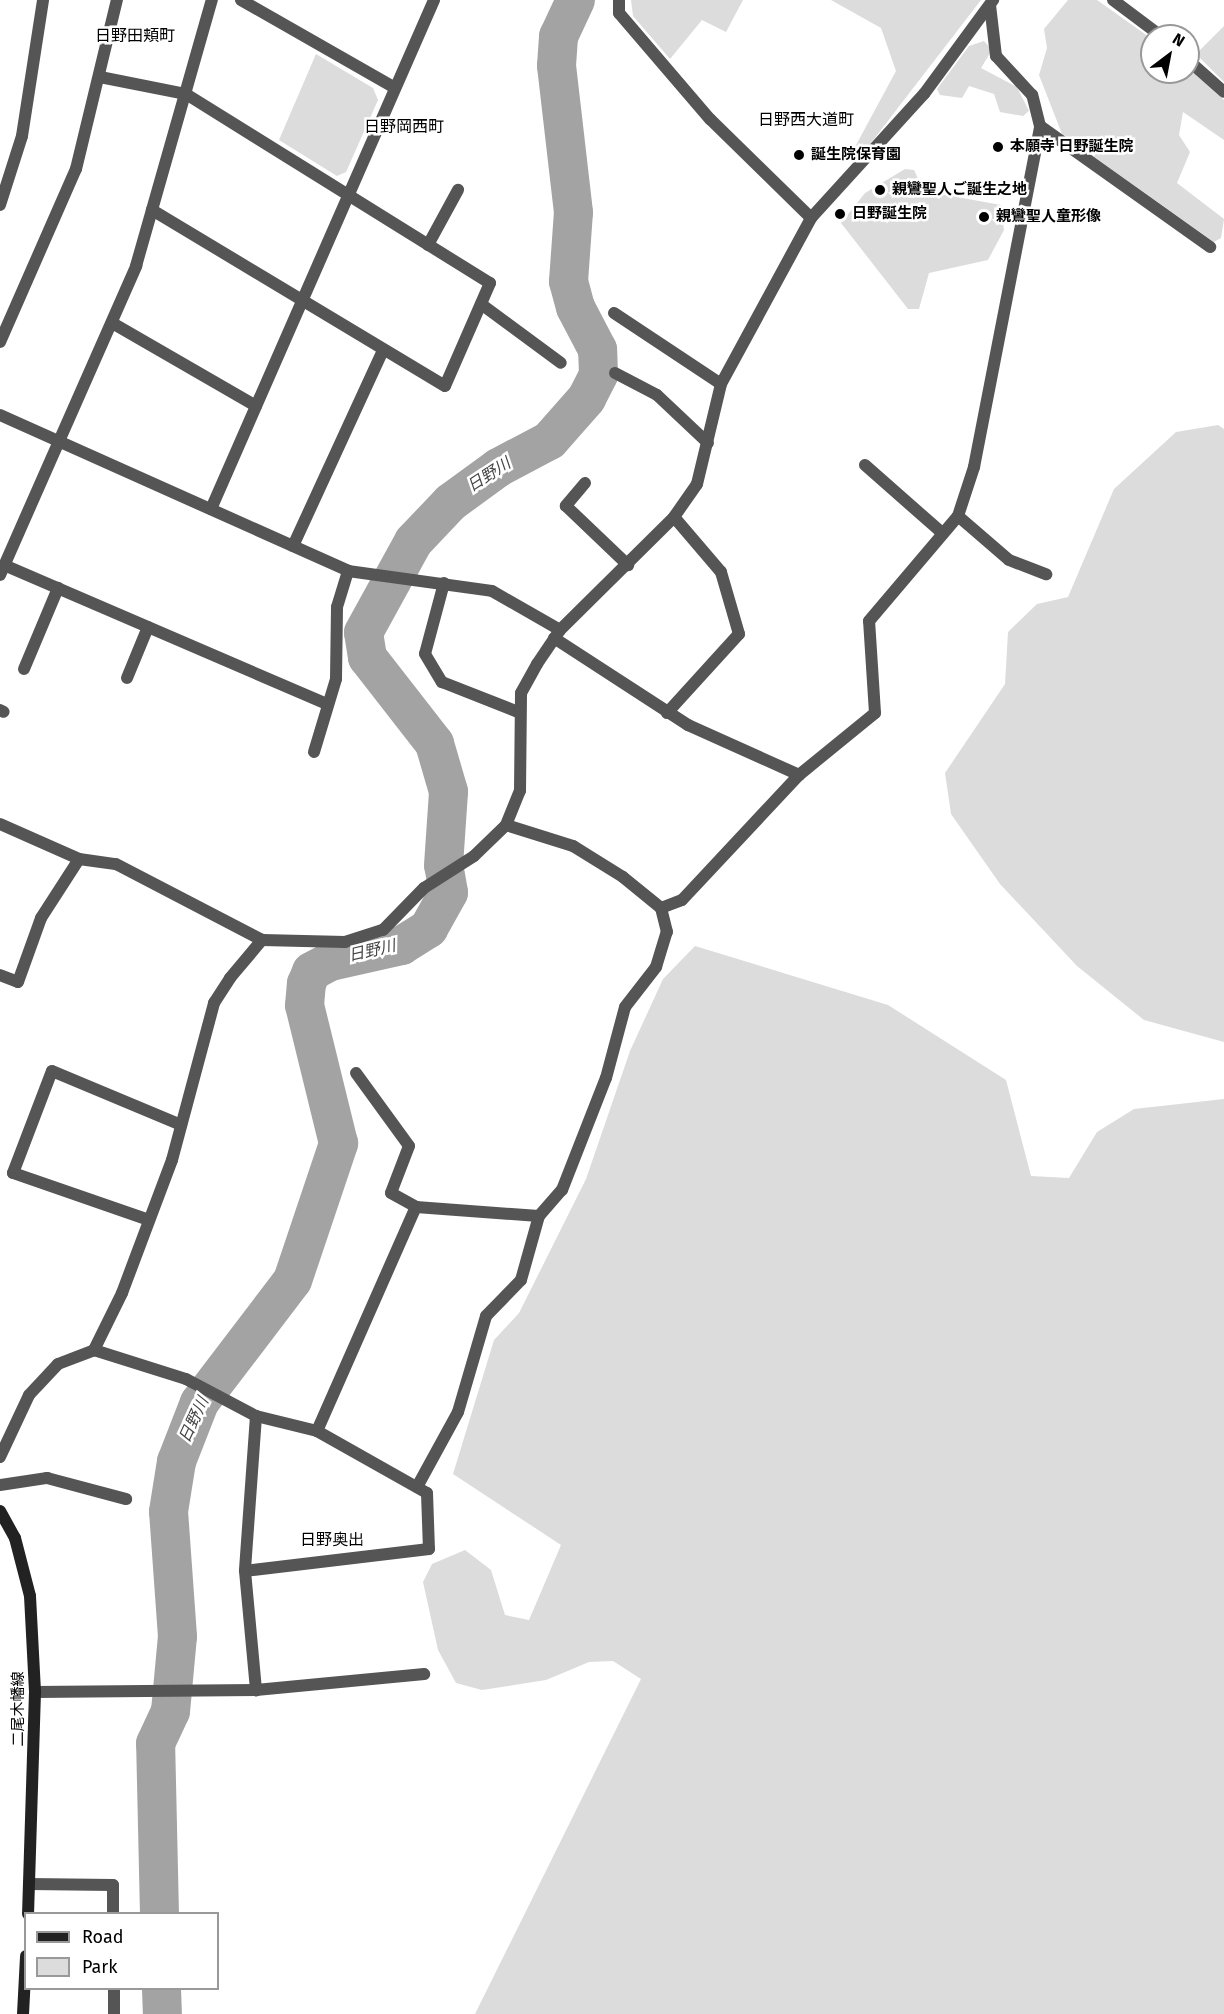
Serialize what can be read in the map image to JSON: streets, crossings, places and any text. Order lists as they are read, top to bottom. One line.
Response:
{"streets":{"main road":["二尾木幡線"]},"districts":["日野田頬町","日野西大道町","日野岡西町","日野奥出"],"water":["日野川"],"places":["本願寺 日野誕生院","誕生院保育園","親鸞聖人ご誕生之地","日野誕生院","親鸞聖人童形像"],"legend":["Road","Park"],"north":"top right"}
